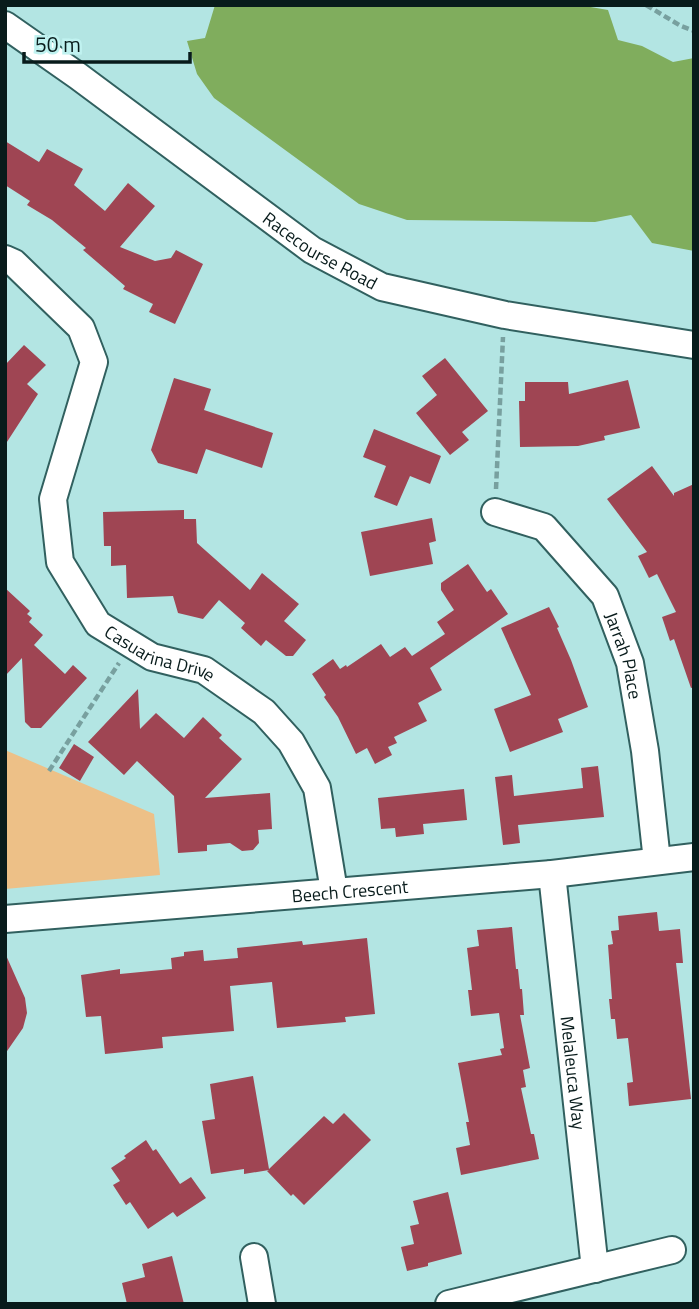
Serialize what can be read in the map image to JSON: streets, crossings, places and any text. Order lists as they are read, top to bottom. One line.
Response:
{"streets":{"street":["Racecourse Road","Casuarina Drive","Jarrah Place","Beech Crescent","Melaleuca Way"]},"crossings":[["Casuarina Drive","Beech Crescent"],["Jarrah Place","Beech Crescent"],["Beech Crescent","Melaleuca Way"]],"scale_bar":"50 m"}
